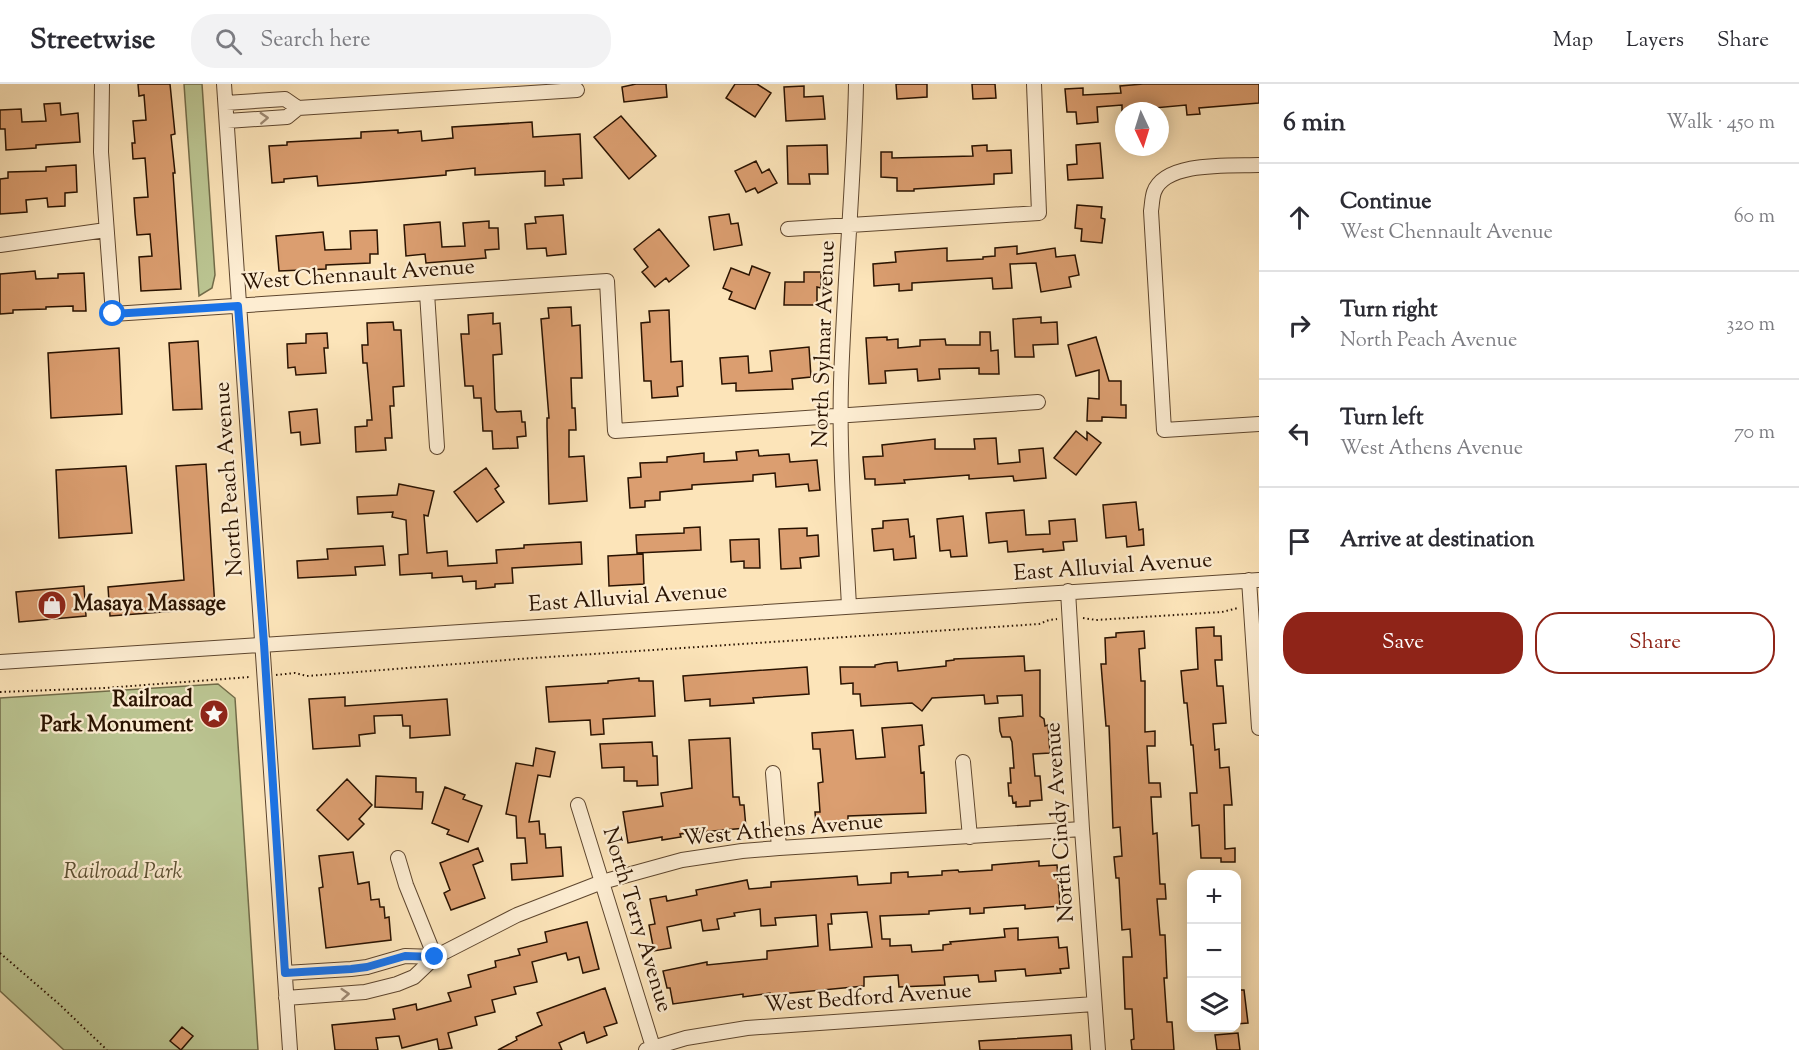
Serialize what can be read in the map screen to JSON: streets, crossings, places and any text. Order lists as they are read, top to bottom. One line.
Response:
{"streets":{"street":["West Chennault Avenue","North Sylmar Avenue","North Peach Avenue","East Alluvial Avenue","North Cindy Avenue","West Athens Avenue","North Terry Avenue","West Bedford Avenue"]},"crossings":[["West Chennault Avenue","North Sylmar Avenue"],["West Chennault Avenue","North Peach Avenue"],["North Sylmar Avenue","East Alluvial Avenue"],["North Peach Avenue","East Alluvial Avenue"],["North Peach Avenue","West Athens Avenue"],["East Alluvial Avenue","North Cindy Avenue"],["North Cindy Avenue","West Athens Avenue"],["North Cindy Avenue","West Bedford Avenue"],["West Athens Avenue","North Terry Avenue"],["North Terry Avenue","West Bedford Avenue"]],"parks":["Railroad Park"],"places":{"shop":["Masaya Massage"],"place":["Railroad Park Monument"]},"north":"bottom","page":{"header":"Streetwise","search":"Search here","nav":["Map","Layers","Share"],"heading":["6 min","Walk · 450 m"],"list":[["Continue","West Chennault Avenue","60 m"],["Turn right","North Peach Avenue","320 m"],["Turn left","West Athens Avenue","70 m"],"Arrive at destination"],"buttons":["Save","Share"],"map_buttons":["+","−"]}}
